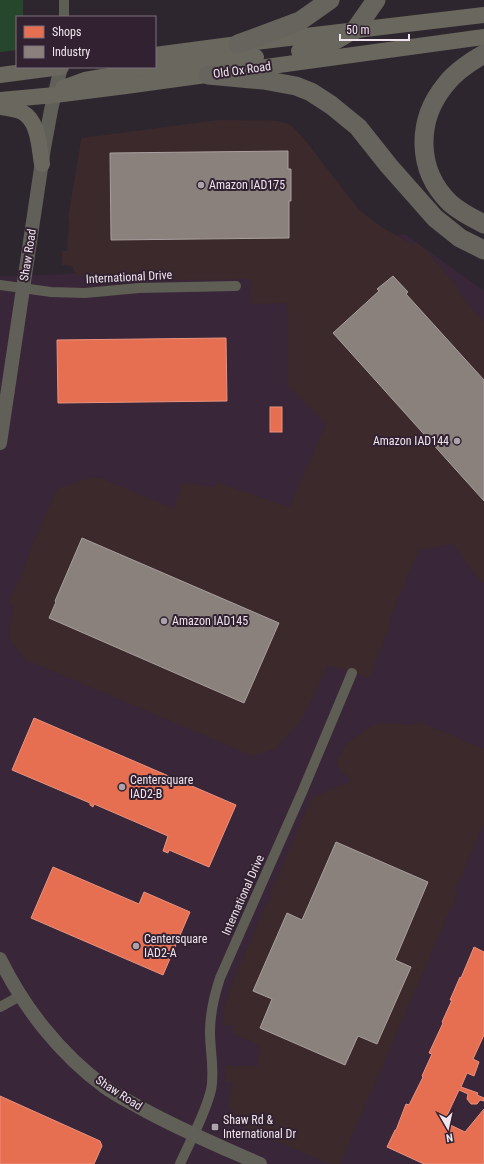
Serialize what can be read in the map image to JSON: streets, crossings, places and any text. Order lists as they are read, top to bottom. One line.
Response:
{"streets":{"main road":["Old Ox Road","Shaw Road"],"street":["International Drive"]},"crossings":[["Old Ox Road","Shaw Road"],["Shaw Road","International Drive"]],"places":{"other":["Amazon IAD175","Amazon IAD144","Amazon IAD145","Centersquare IAD2-B","Centersquare IAD2-A"],"transit":["Shaw Rd & International Dr"]},"legend":["Shops","Industry"],"scale_bar":"50 m","north":"bottom"}
